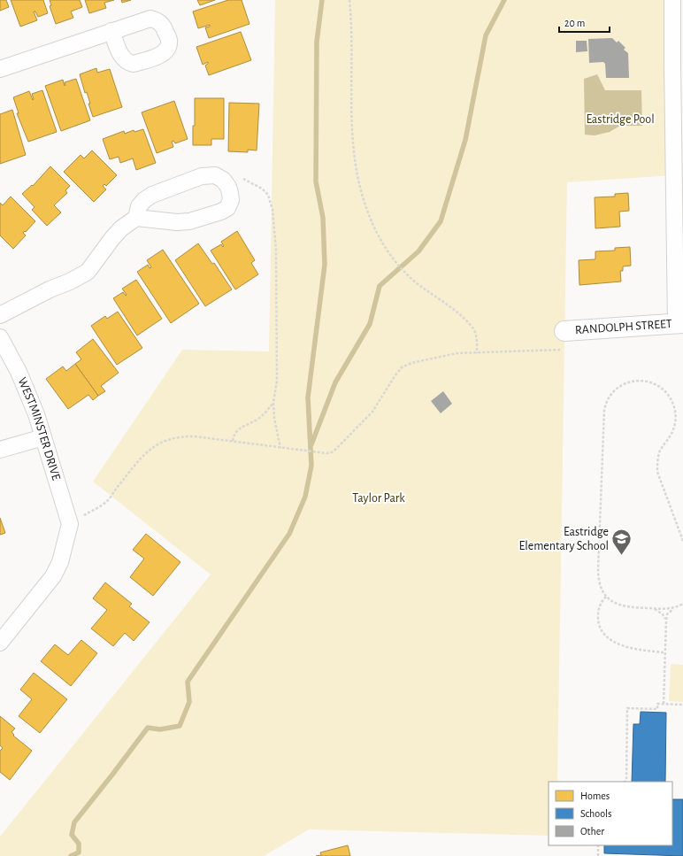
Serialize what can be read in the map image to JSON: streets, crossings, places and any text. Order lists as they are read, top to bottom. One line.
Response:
{"streets":{"street":["RANDOLPH STREET","WESTMINSTER DRIVE"]},"parks":["Eastridge Pool","Taylor Park"],"places":{"school or university":["Eastridge Elementary School"]},"legend":["Homes","Schools","Other"],"scale_bar":"20 m"}
